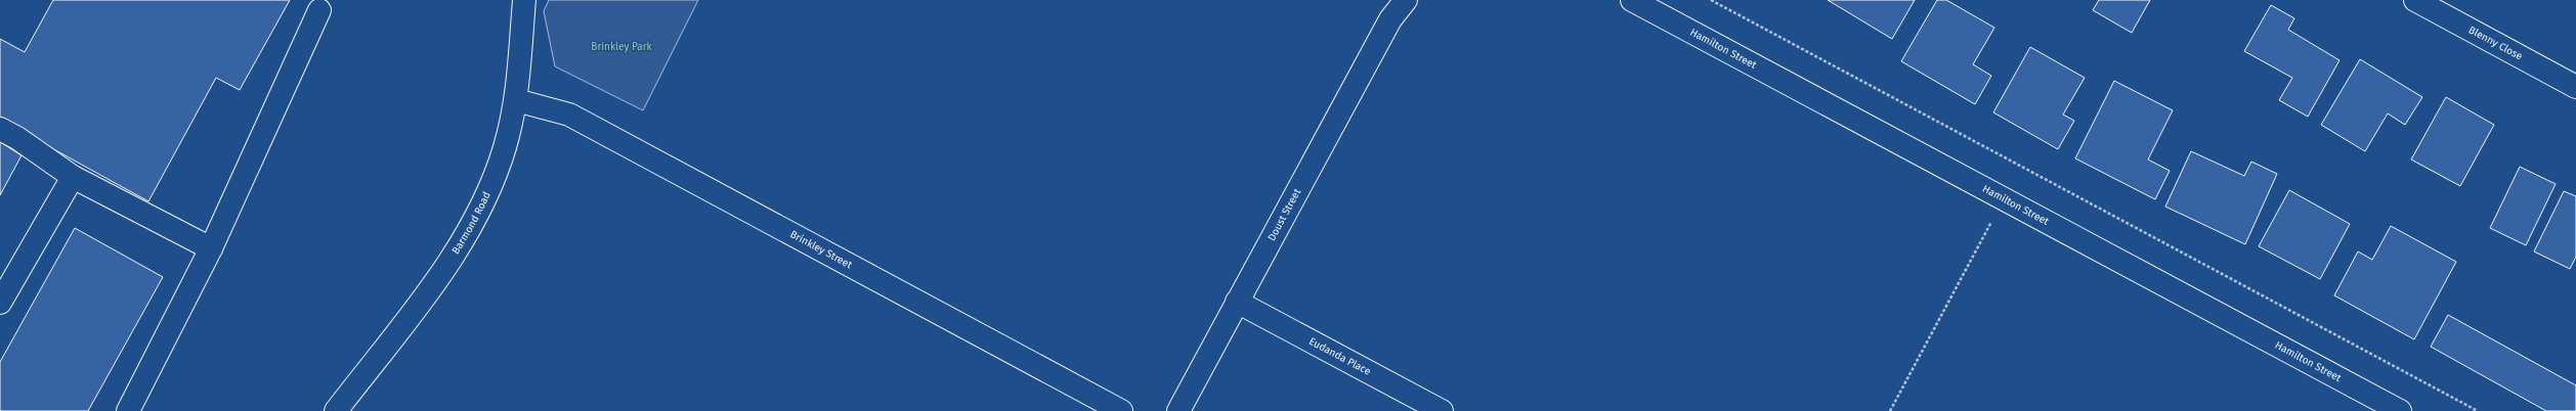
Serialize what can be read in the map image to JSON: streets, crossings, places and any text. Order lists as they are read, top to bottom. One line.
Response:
{"streets":{"street":["Blenny Close","Hamilton Street","Doust Street","Barmond Road","Brinkley Street","Eudanda Place"]},"crossings":[["Doust Street","Eudanda Place"],["Barmond Road","Brinkley Street"]],"parks":["Brinkley Park"]}
